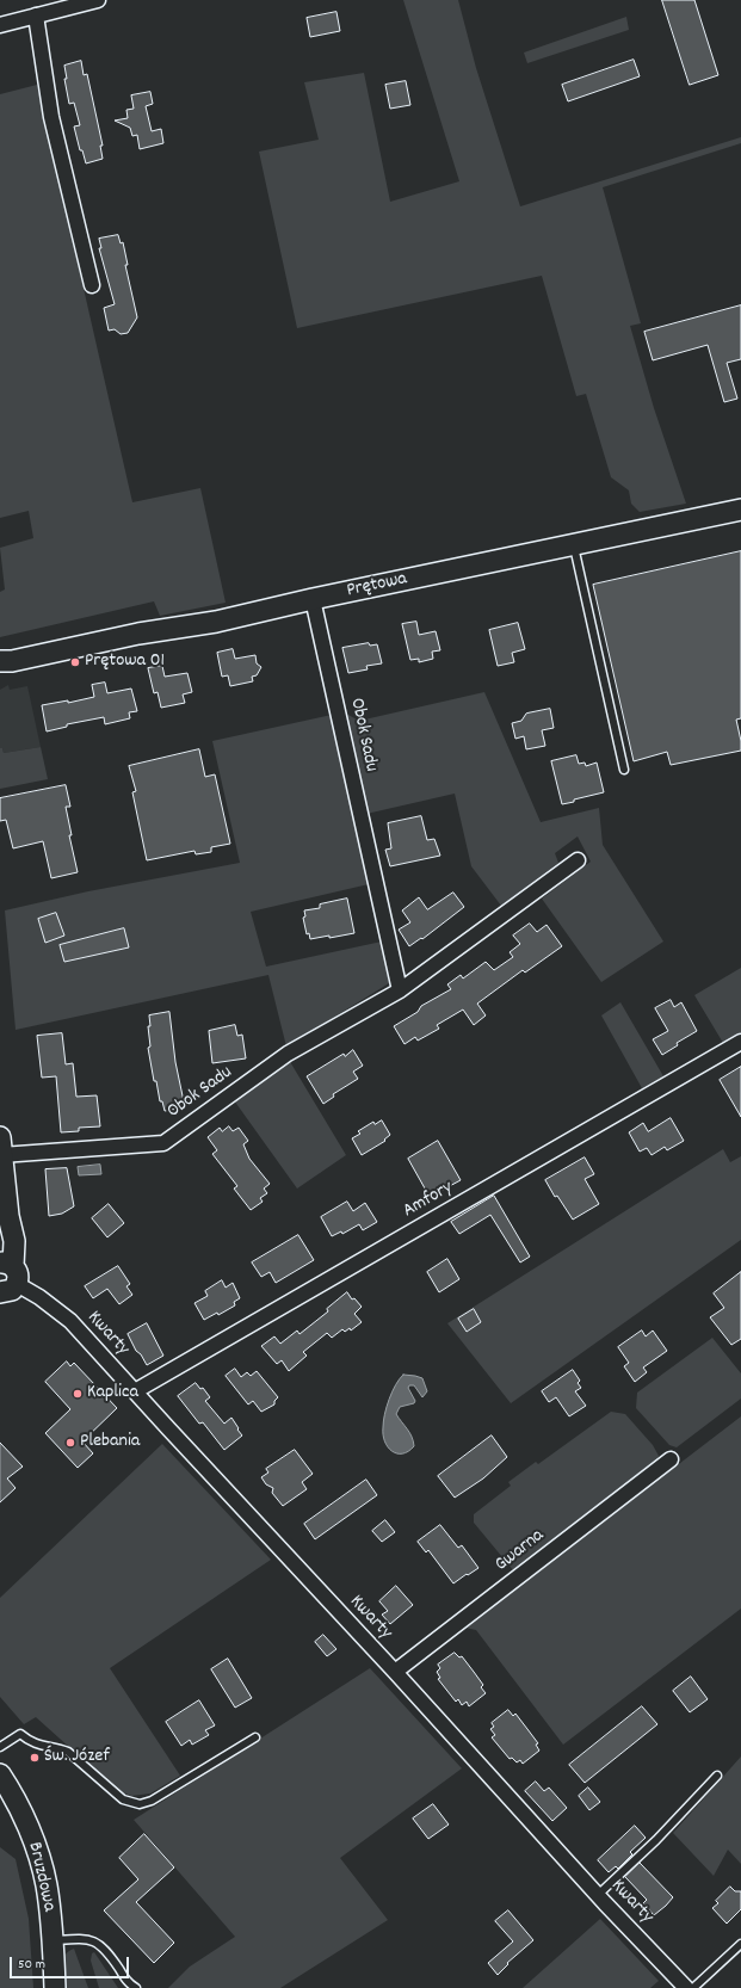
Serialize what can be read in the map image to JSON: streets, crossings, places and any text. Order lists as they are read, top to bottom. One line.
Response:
{"streets":{"street":["Prętowa","Obok Sadu","Amfory","Kwarty","Gwarna","Bruzdowa"]},"crossings":[["Prętowa","Obok Sadu"],["Amfory","Kwarty"],["Kwarty","Gwarna"]],"places":["Prętowa 01","Kaplica","Plebania","Św. Józef"],"scale_bar":"50 m"}
